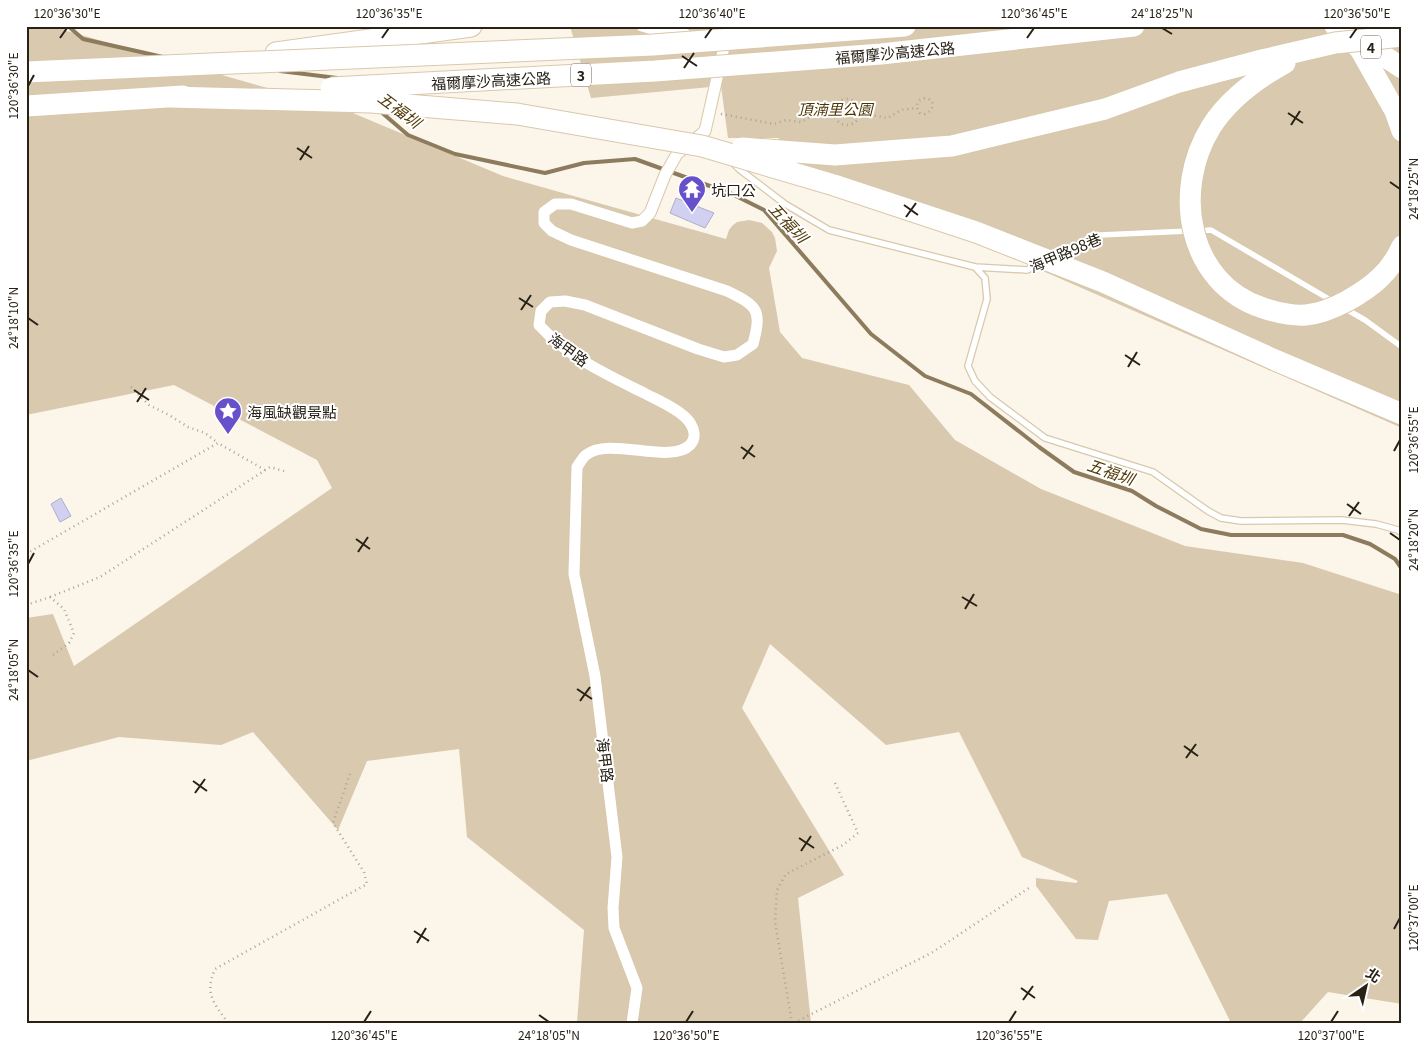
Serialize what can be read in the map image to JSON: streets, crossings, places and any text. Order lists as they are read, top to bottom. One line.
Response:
{"streets":{"highway":["4","福爾摩沙高速公路","3"],"street":["海甲路"],"lane":["海甲路98巷"]},"crossings":[["海甲路98巷","海甲路"]],"water":["五福圳"],"parks":["頂湳里公園"],"places":{"temple":["坑口公"],"place":["海風缺觀景點"]},"north":"top right","coordinates":["120°36'30\"E","120°36'35\"E","120°36'40\"E","120°36'45\"E","24°18'25\"N","120°36'50\"E","24°18'10\"N","120°36'55\"E","24°18'20\"N","24°18'05\"N","120°37'00\"E"]}
